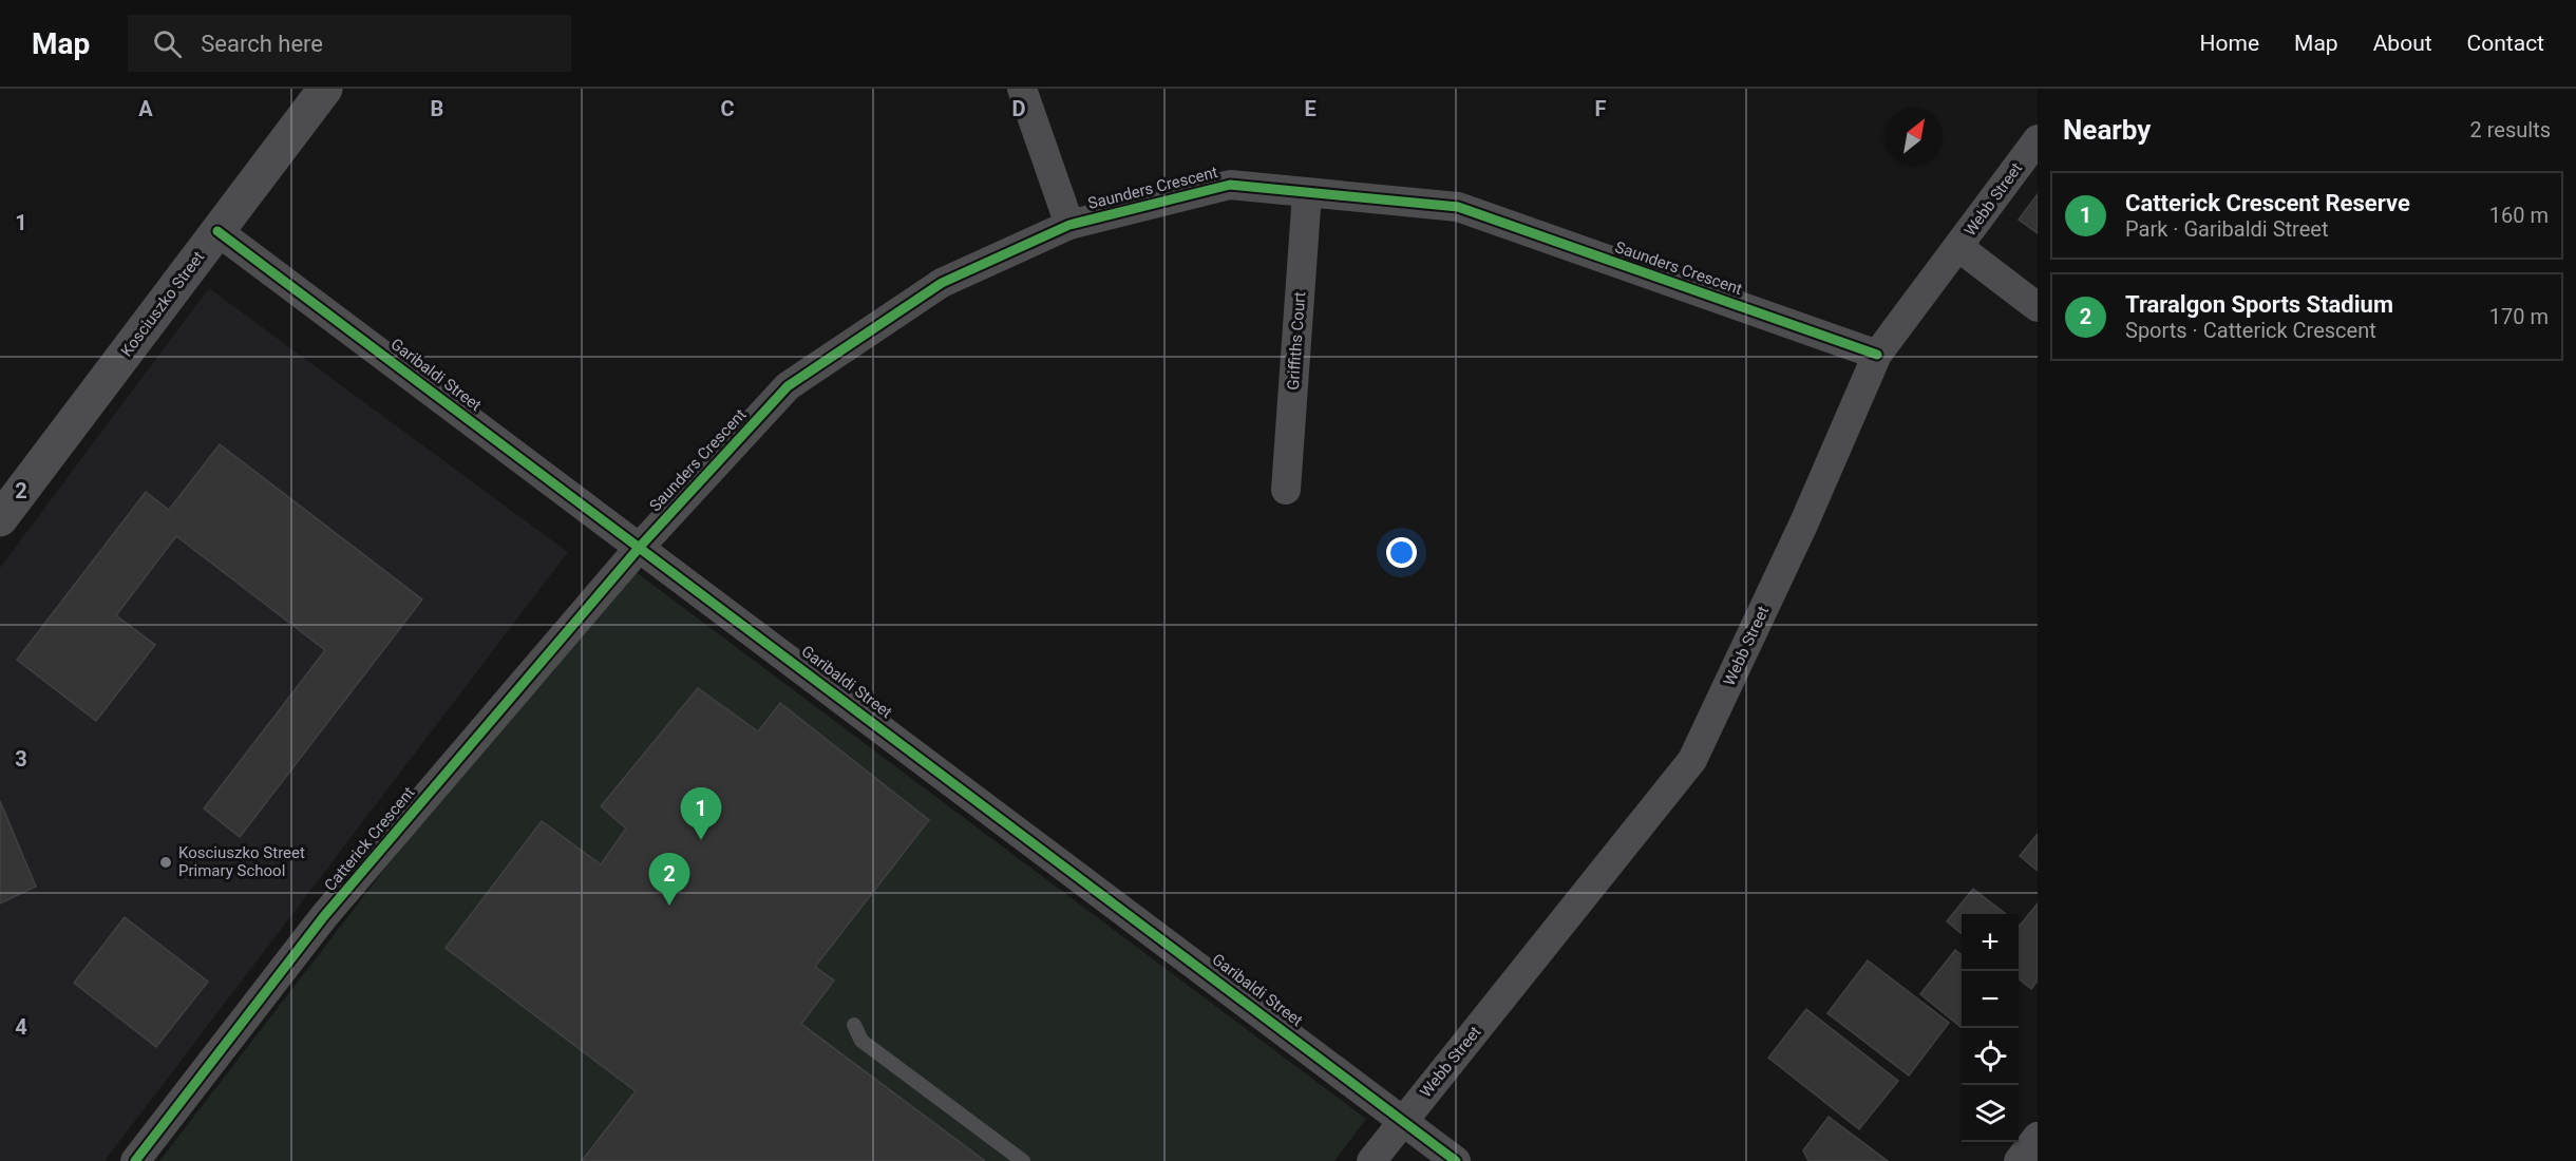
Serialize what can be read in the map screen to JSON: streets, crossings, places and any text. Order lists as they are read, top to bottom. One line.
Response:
{"streets":{"street":["Saunders Crescent","Webb Street","Kosciuszko Street","Griffiths Court","Garibaldi Street","Catterick Crescent"]},"crossings":[["Saunders Crescent","Webb Street"],["Saunders Crescent","Griffiths Court"],["Saunders Crescent","Garibaldi Street"],["Saunders Crescent","Catterick Crescent"],["Webb Street","Garibaldi Street"],["Kosciuszko Street","Garibaldi Street"],["Garibaldi Street","Catterick Crescent"]],"places":["Kosciuszko Street Primary School"],"north":"top right","page":{"header":"Map","search":"Search here","nav":["Home","Map","About","Contact"],"heading":["Nearby","2 results"],"list":[{"mark":"1","name":"Catterick Crescent Reserve","note":"Park · Garibaldi Street","value":"160 m"},{"mark":"2","name":"Traralgon Sports Stadium","note":"Sports · Catterick Crescent","value":"170 m"}],"pins":["1","2"],"map_buttons":["+","−"]},"grid":{"columns":["A","B","C","D","E","F"],"rows":["1","2","3","4"]}}
